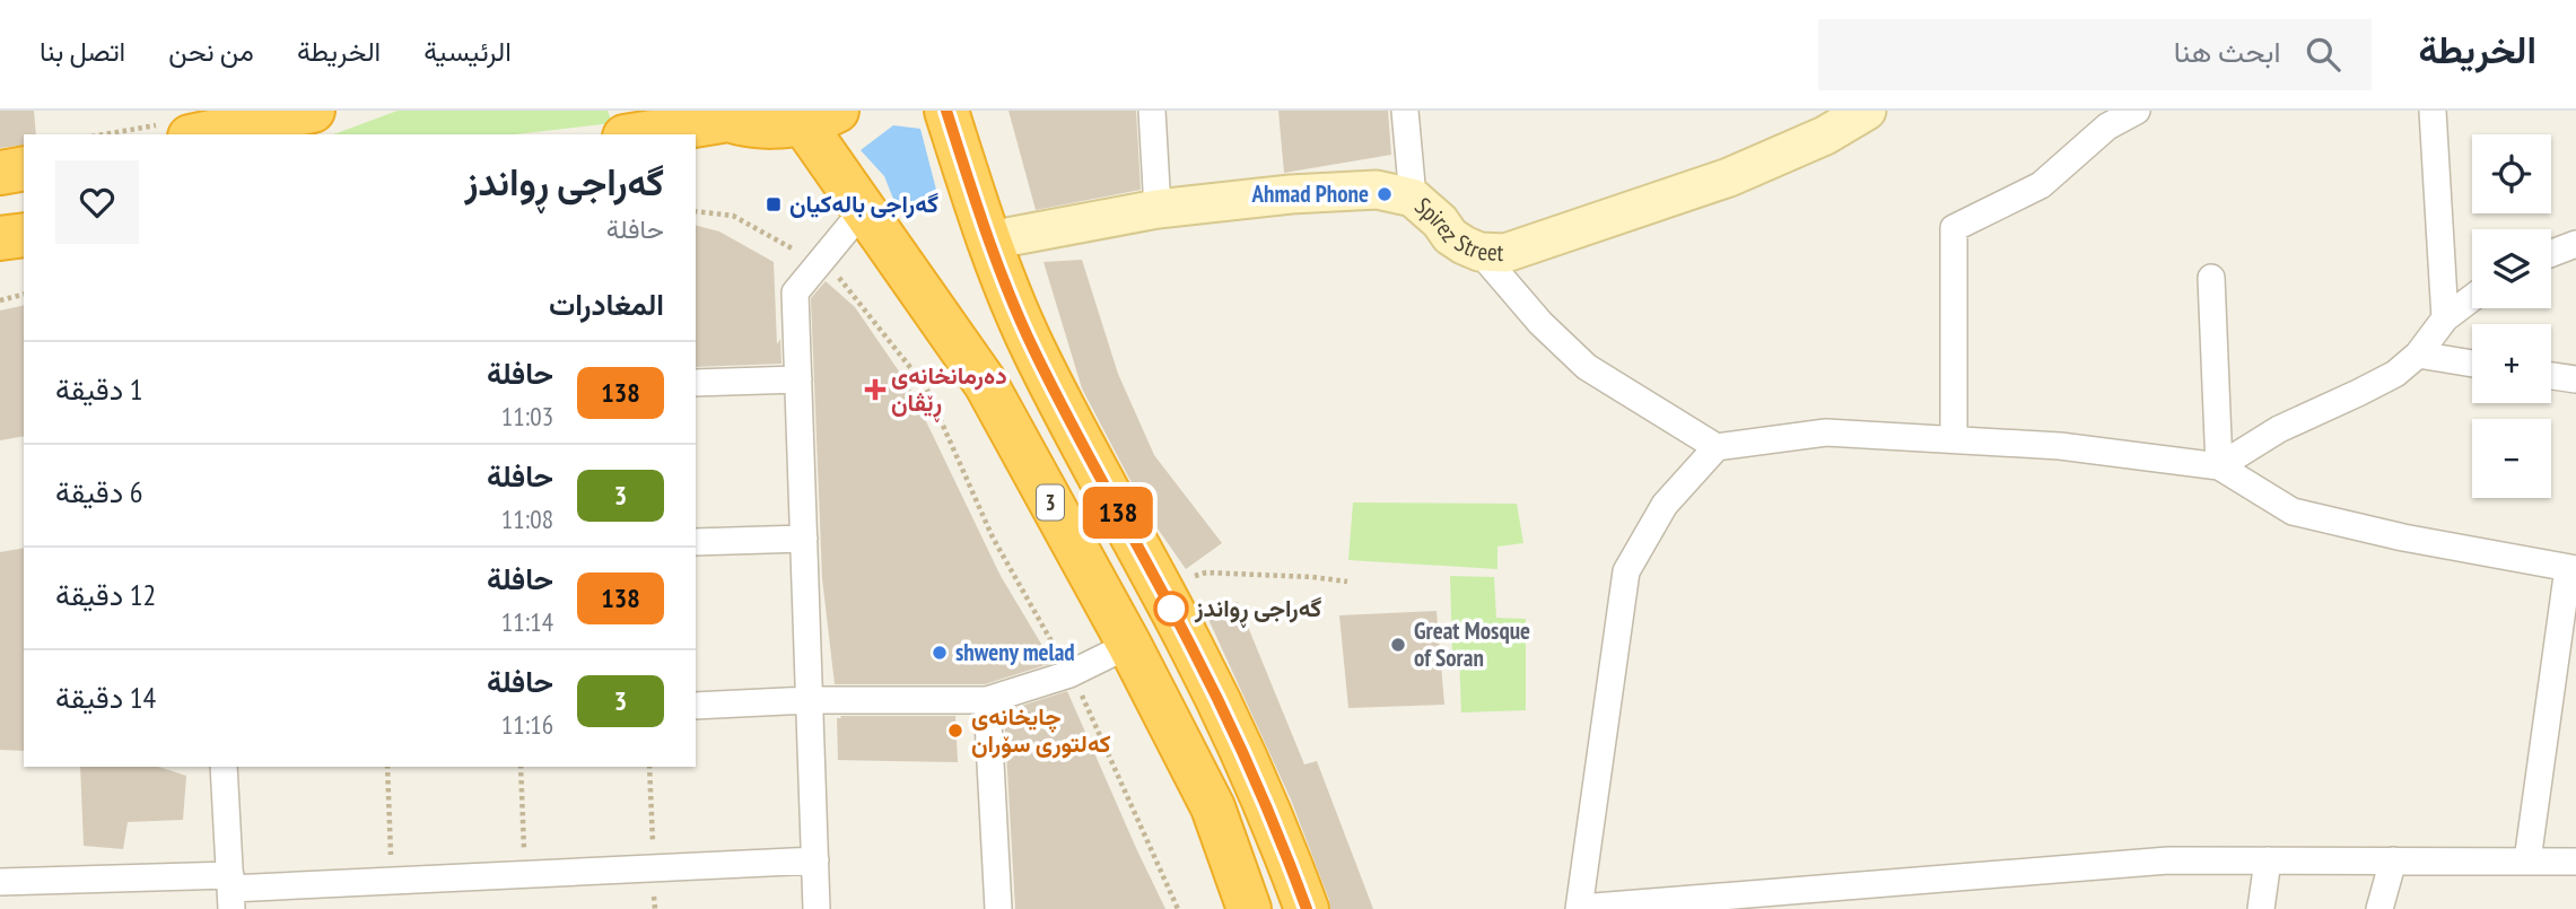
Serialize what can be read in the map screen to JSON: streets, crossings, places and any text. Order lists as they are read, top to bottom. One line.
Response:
{"streets":{"highway":["3"],"main road":["Spirez Street"]},"crossings":[["Spirez Street","3"]],"places":{"other":["Ahmad Phone","گەراجی ڕواندز","Great Mosque of Soran","shweny melad","چایخانەی کەلتوری سۆران"],"transit":["گەراجی بالەکیان"],"health":["دەرمانخانەی ڕێڤان"]},"lines":["bus line 138"],"page":{"header":"الخريطة","search":"ابحث هنا","nav":["الرئيسية","الخريطة","من نحن","اتصل بنا"],"on_map":"138","map_buttons":["+","−"],"heading":[["گەراجی ڕواندز","حافلة"],"المغادرات"],"list":[{"mark":"138","name":"حافلة","note":"11:03","value":"1 دقيقة"},{"mark":"3","name":"حافلة","note":"11:08","value":"6 دقيقة"},{"mark":"138","name":"حافلة","note":"11:14","value":"12 دقيقة"},{"mark":"3","name":"حافلة","note":"11:16","value":"14 دقيقة"}]}}
